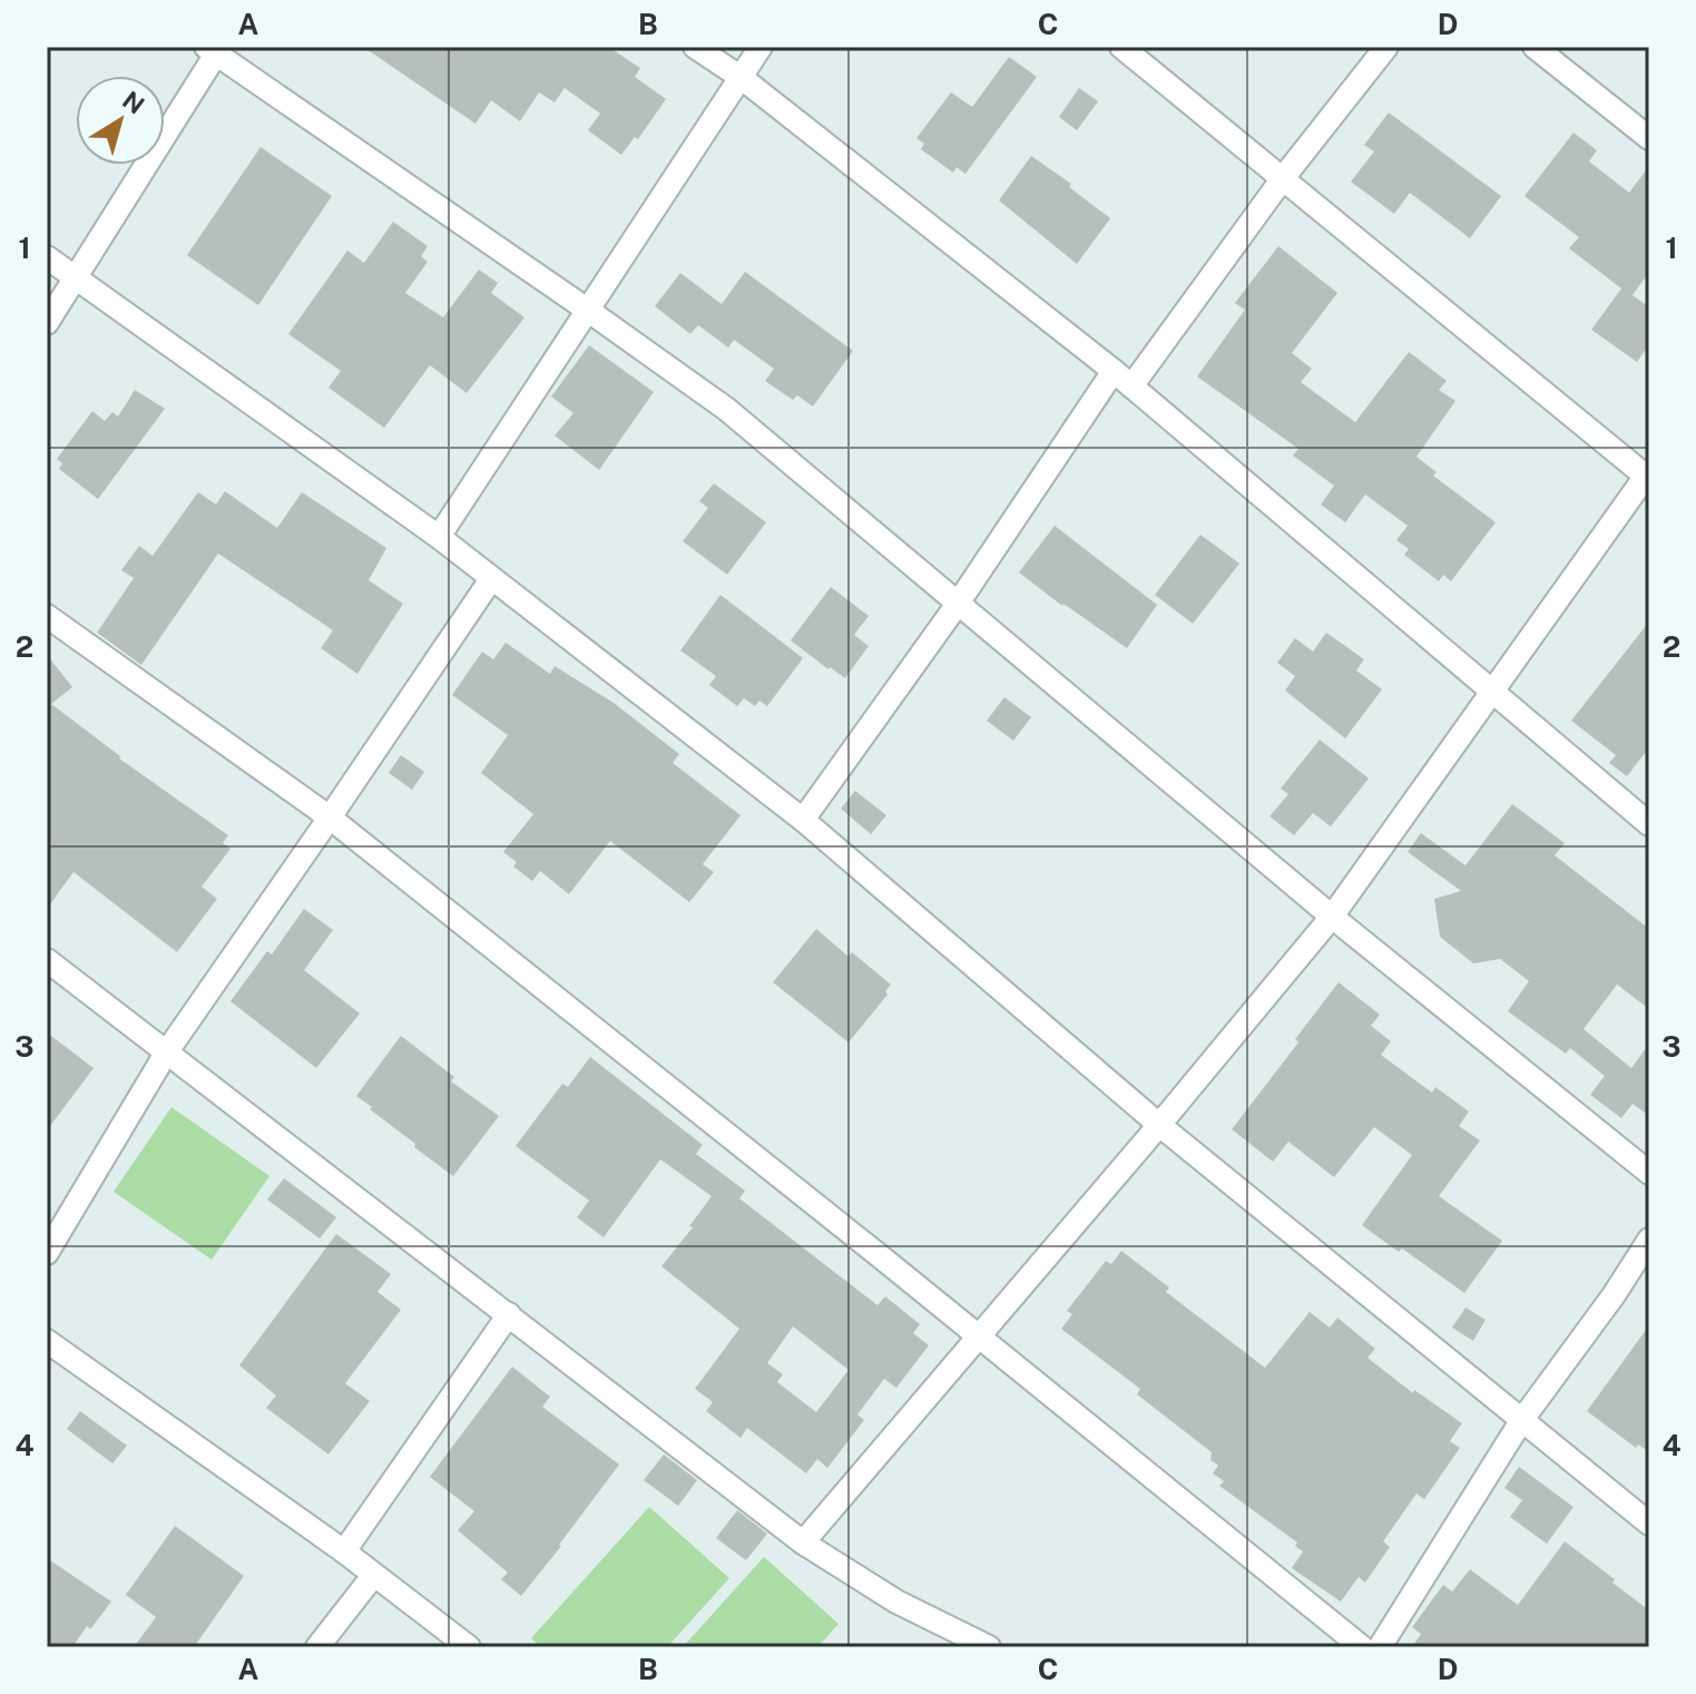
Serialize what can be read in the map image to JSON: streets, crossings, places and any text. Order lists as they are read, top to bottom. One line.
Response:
{"north":"top right","grid":{"columns":["A","B","C","D"],"rows":["1","2","3","4"]}}
